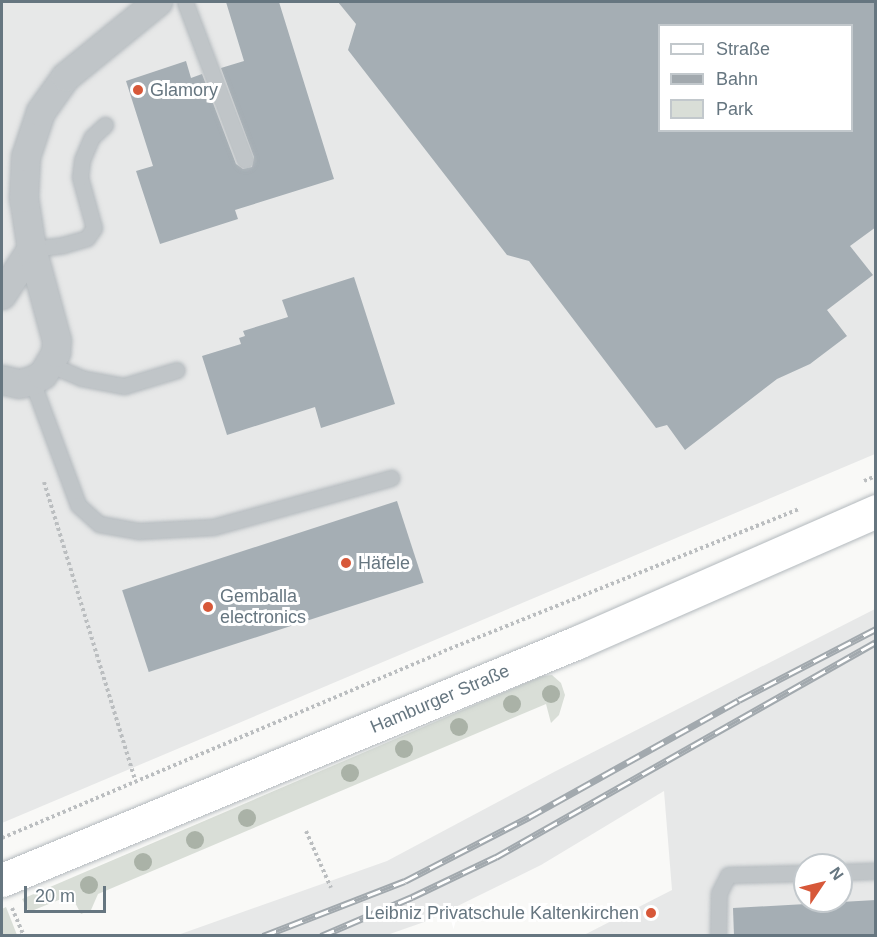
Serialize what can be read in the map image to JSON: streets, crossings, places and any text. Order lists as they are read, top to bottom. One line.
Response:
{"streets":{"main road":["Hamburger Straße"]},"places":["Glamory","Häfele","Gemballa electronics","Leibniz Privatschule Kaltenkirchen"],"legend":["Straße","Bahn","Park"],"scale_bar":"20 m","north":"top right"}
